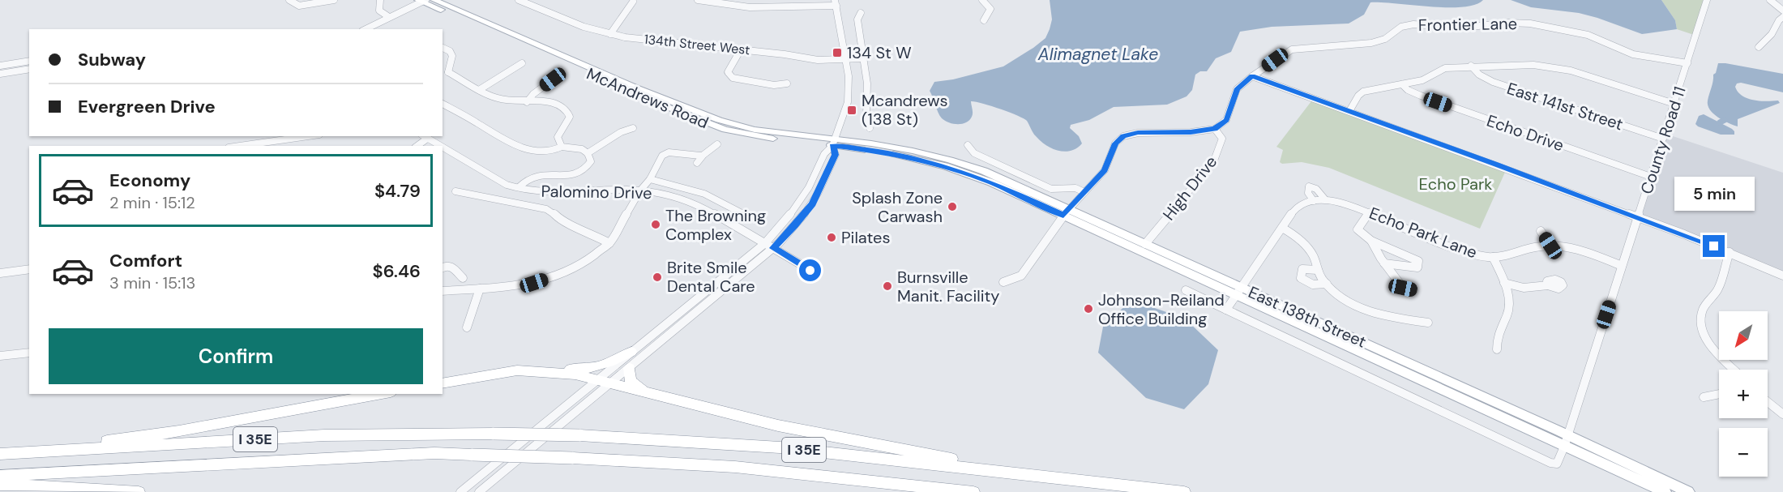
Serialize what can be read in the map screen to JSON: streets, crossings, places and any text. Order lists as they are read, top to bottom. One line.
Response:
{"streets":{"highway":["I 35E"],"main road":["McAndrews Road","East 138th Street"],"street":["Frontier Lane","134th Street West","East 141st Street","Echo Drive","County Road 11","High Drive","Palomino Drive","Echo Park Lane"]},"crossings":[["Frontier Lane","County Road 11"],["Frontier Lane","High Drive"],["McAndrews Road","East 138th Street"],["East 141st Street","County Road 11"],["Echo Drive","County Road 11"],["County Road 11","Echo Park Lane"],["County Road 11","East 138th Street"],["High Drive","East 138th Street"],["Echo Park Lane","East 138th Street"]],"water":["Alimagnet Lake"],"parks":["Echo Park"],"places":{"transit":["134 St W","Mcandrews (138 St)"],"other":["Splash Zone Carwash","The Browning Complex","Pilates","Brite Smile Dental Care","Burnsville Manit. Facility","Johnson-Reiland Office Building"]},"north":"bottom left","page":{"banner":["Subway","Evergreen Drive"],"list":[{"name":"Economy","note":"2 min · 15:12","value":"$4.79"},{"name":"Comfort","note":"3 min · 15:13","value":"$6.46"}],"bubble":"5 min","map_buttons":["+","−"],"buttons":"Confirm"}}
